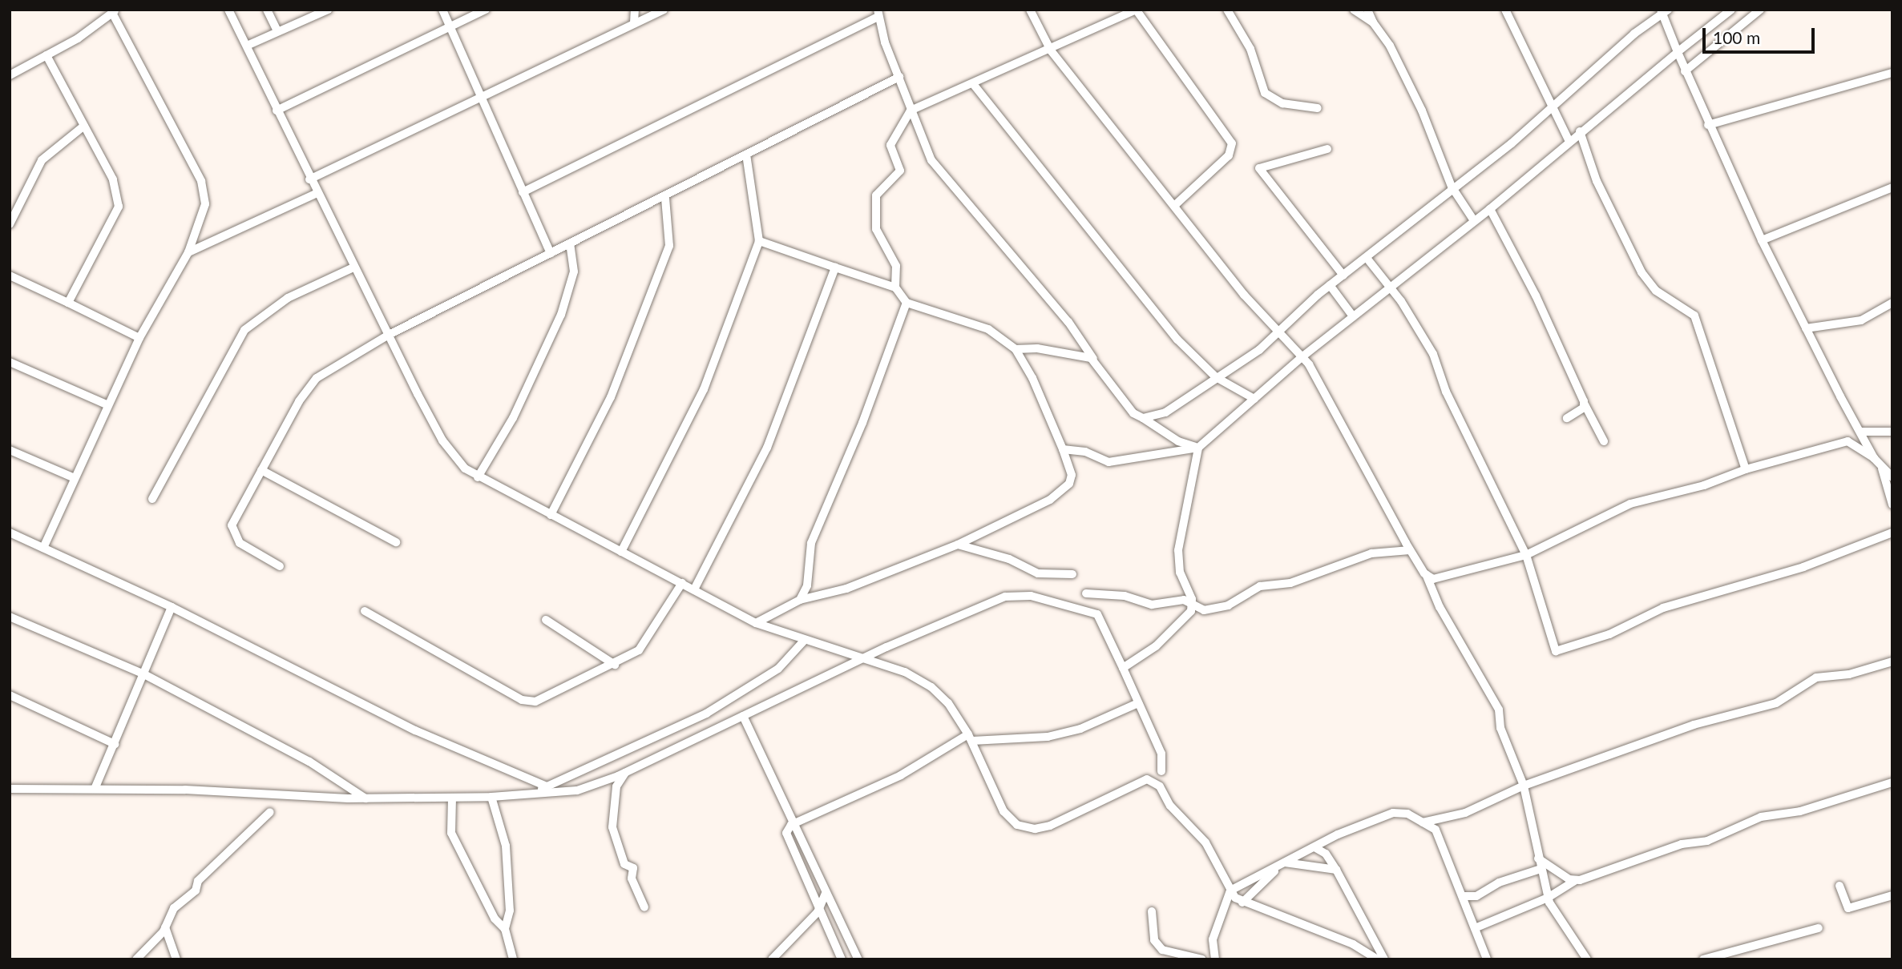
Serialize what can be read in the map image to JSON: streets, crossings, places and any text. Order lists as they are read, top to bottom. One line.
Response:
{"scale_bar":"100 m"}
